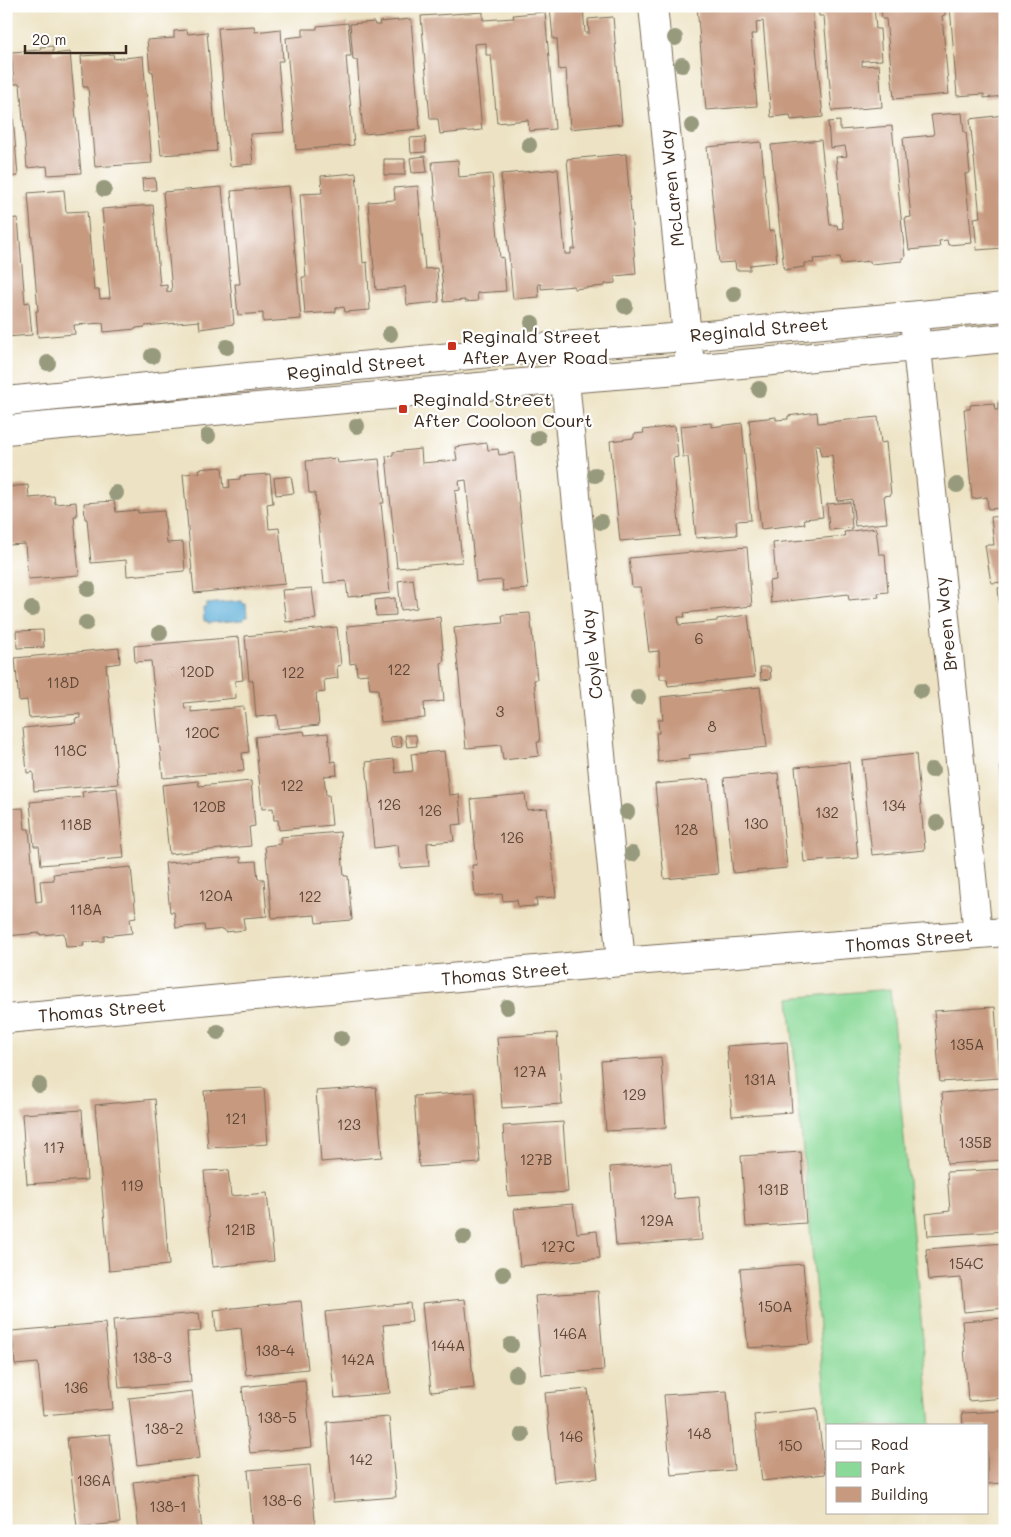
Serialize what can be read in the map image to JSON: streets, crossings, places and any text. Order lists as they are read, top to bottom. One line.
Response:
{"streets":{"street":["McLaren Way","Reginald Street","Breen Way","Coyle Way","Thomas Street"]},"crossings":[["McLaren Way","Reginald Street"],["Reginald Street","Breen Way"],["Reginald Street","Coyle Way"],["Breen Way","Thomas Street"],["Coyle Way","Thomas Street"]],"places":{"transit":["Reginald Street After Ayer Road","Reginald Street After Cooloon Court"]},"house_numbers":["6","122","120D","122","118D","3","8","120C","118C","122","126","134","120B","126","132","130","118B","128","126","120A","122","118A","135A","127A","131A","129","121","123","135B","117","127B","119","131B","129A","121B","127C","154C","150A","146A","144A","138-4","138-3","142A","136","138-5","138-2","148","146","150","142","136A","138-6","138-1"],"legend":["Road","Park","Building"],"scale_bar":"20 m"}
